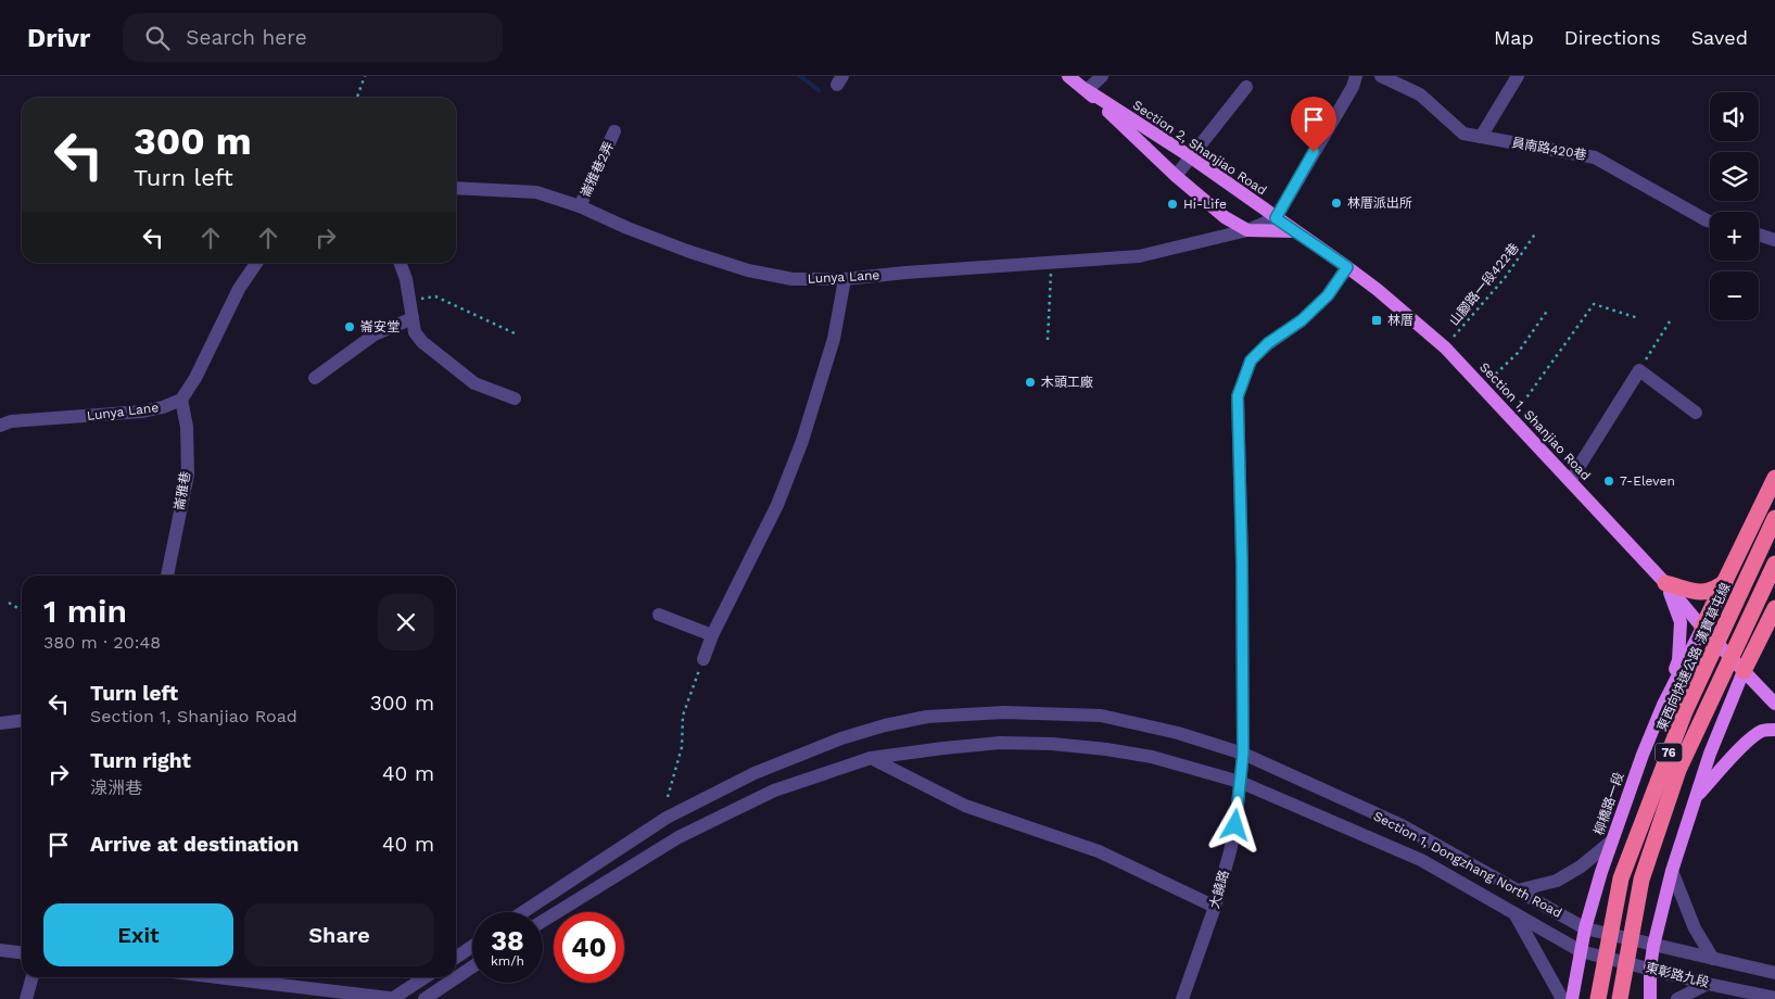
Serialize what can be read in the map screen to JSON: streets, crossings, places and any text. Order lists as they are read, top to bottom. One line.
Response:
{"streets":{"highway":["東西向快速公路 漢寶草屯線","76"],"main road":["Section 2, Shanjiao Road","Section 1, Shanjiao Road","柳橋路一段"],"street":["員南路420巷","崙雅巷2弄","Lunya Lane","崙雅巷","Section 1, Dongzhang North Road","大饒路","東彰路九段"],"path":["山腳路一段422巷"]},"crossings":[["Section 2, Shanjiao Road","Lunya Lane"],["Section 2, Shanjiao Road","Section 1, Shanjiao Road"],["崙雅巷2弄","Lunya Lane"],["Lunya Lane","崙雅巷"],["山腳路一段422巷","Section 1, Shanjiao Road"],["Section 1, Shanjiao Road","柳橋路一段"],["Section 1, Shanjiao Road","大饒路"],["柳橋路一段","Section 1, Dongzhang North Road"],["柳橋路一段","東彰路九段"],["Section 1, Dongzhang North Road","大饒路"],["Section 1, Dongzhang North Road","東彰路九段"]],"places":{"other":["林厝派出所","Hi-Life","崙安堂","木頭工廠","7-Eleven"],"transit":["林厝"]},"page":{"header":"Drivr","search":"Search here","nav":["Map","Directions","Saved"],"map_buttons":["+","−"],"turn":["300 m","Turn left"],"heading":["1 min","380 m · 20:48"],"list":[{"name":"Turn left","note":"Section 1, Shanjiao Road","value":"300 m"},{"name":"Turn right","note":"湶洲巷","value":"40 m"},{"name":"Arrive at destination","value":"40 m"}],"buttons":["Exit","Share"],"speed":"38 km/h","limit":"40"}}
